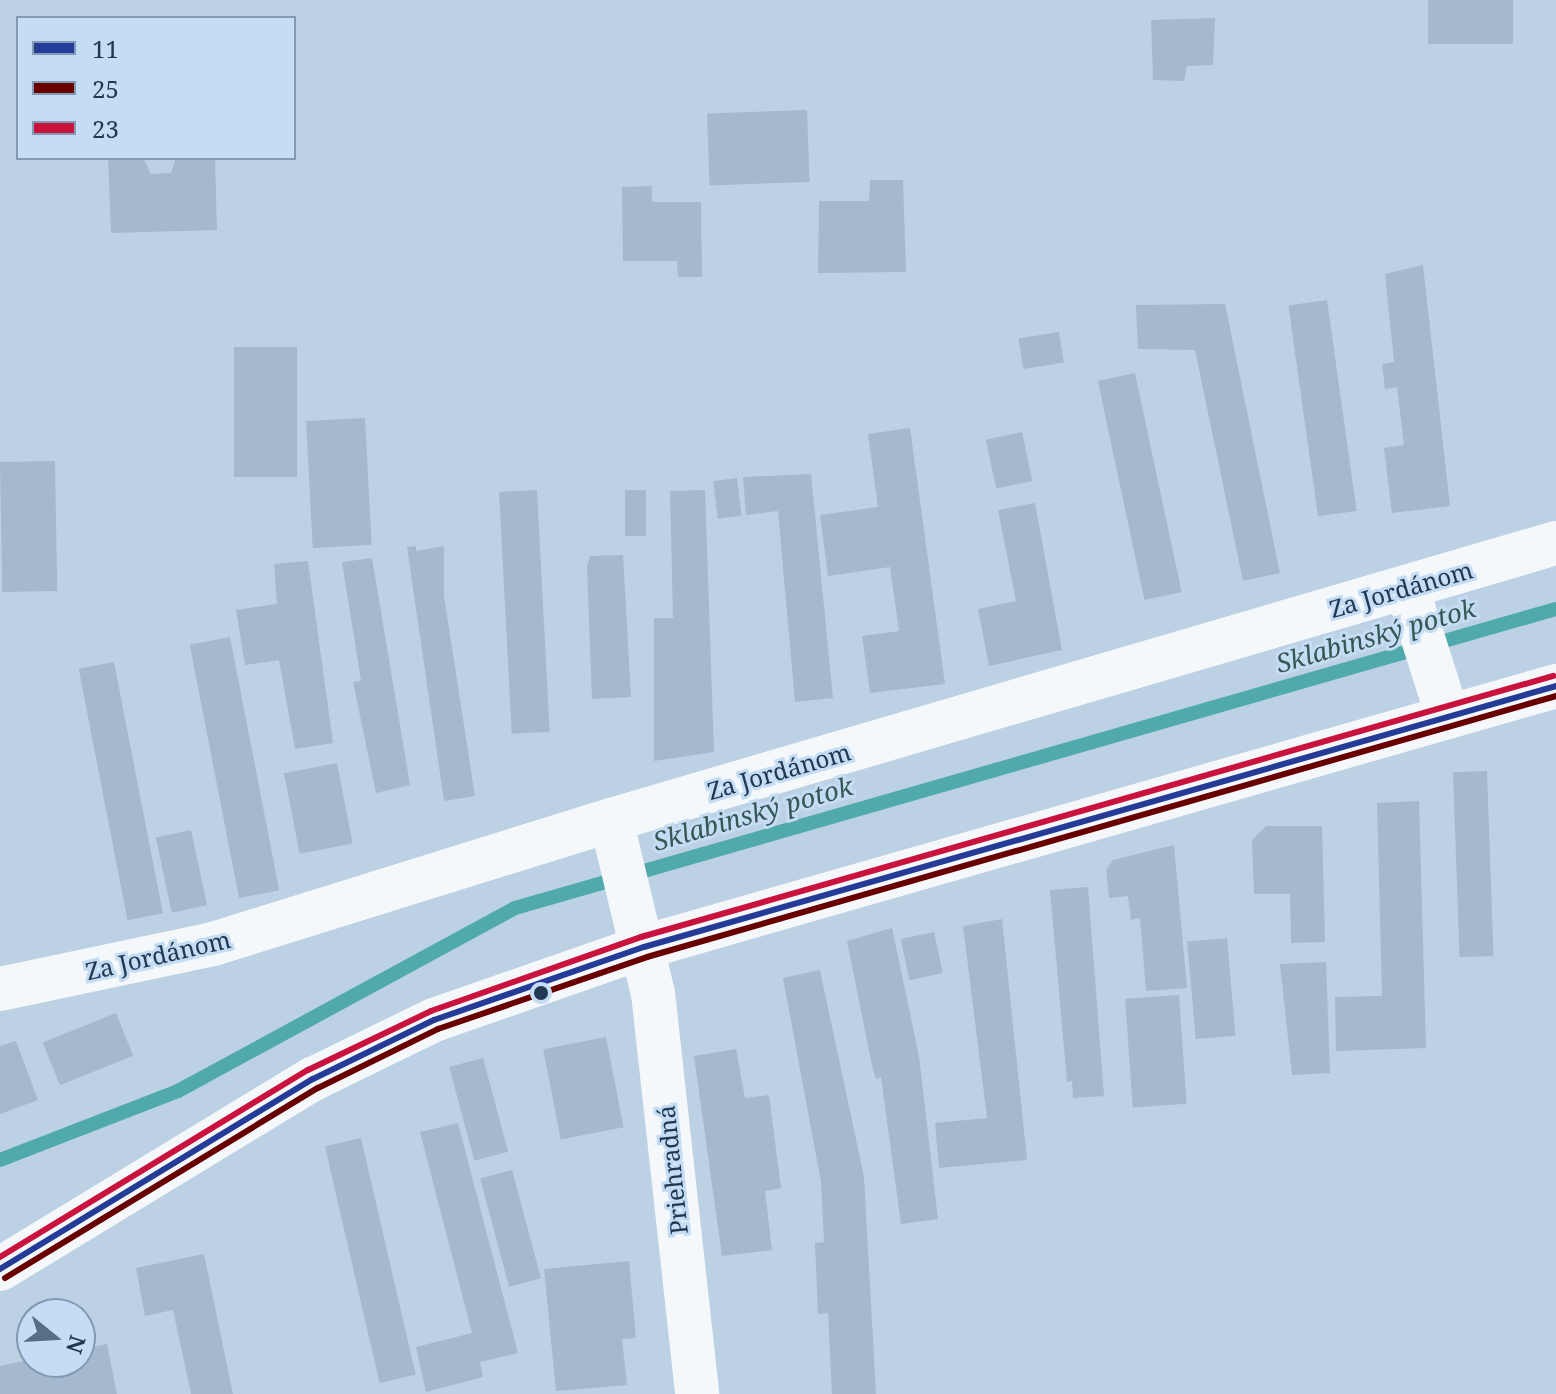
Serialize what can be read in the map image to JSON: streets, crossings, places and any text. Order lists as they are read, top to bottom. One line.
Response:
{"streets":{"street":["Za Jordánom","Priehradná"]},"crossings":[["Za Jordánom","Priehradná"]],"water":["Sklabinský potok"],"lines":["transit line 23","transit line 11","transit line 25"],"legend":["11","25","23"],"north":"right"}
